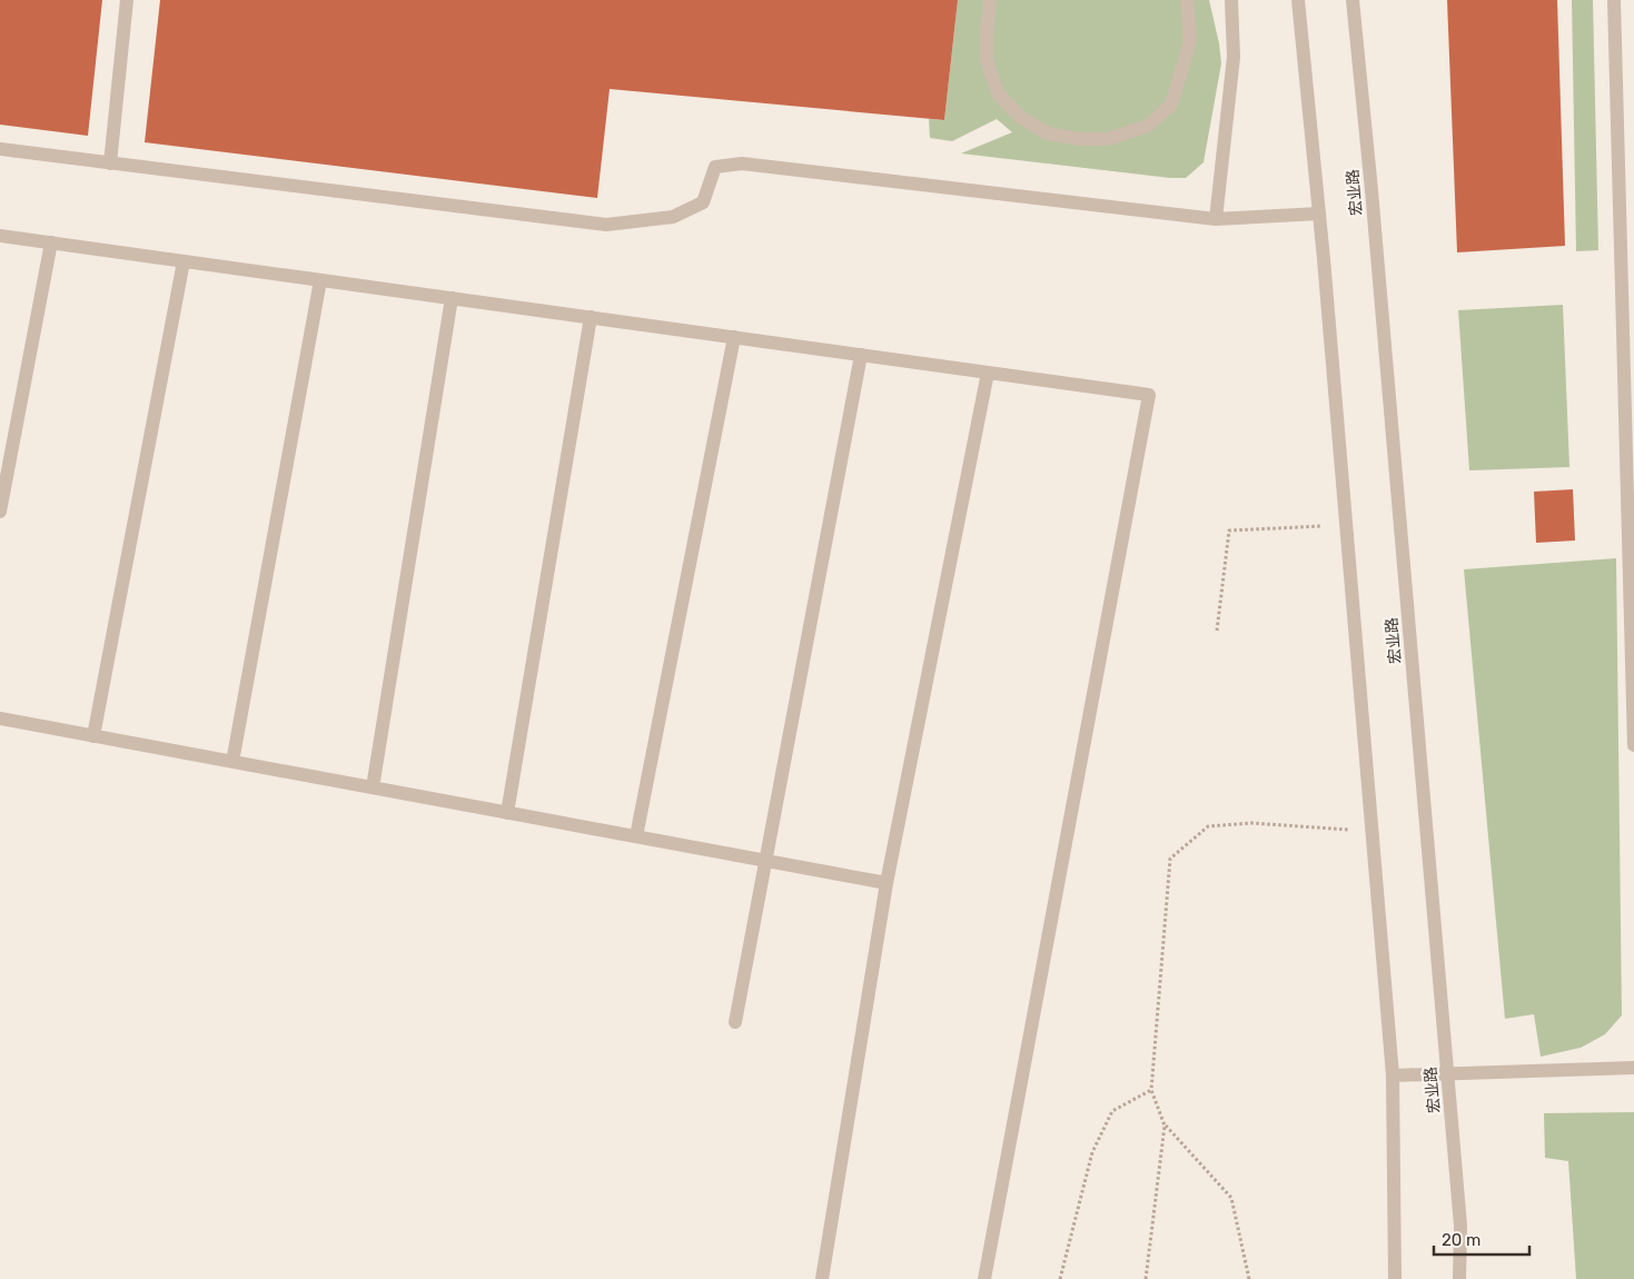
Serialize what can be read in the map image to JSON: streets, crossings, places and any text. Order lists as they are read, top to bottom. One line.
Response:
{"streets":{"street":["宏业路"]},"scale_bar":"20 m"}
